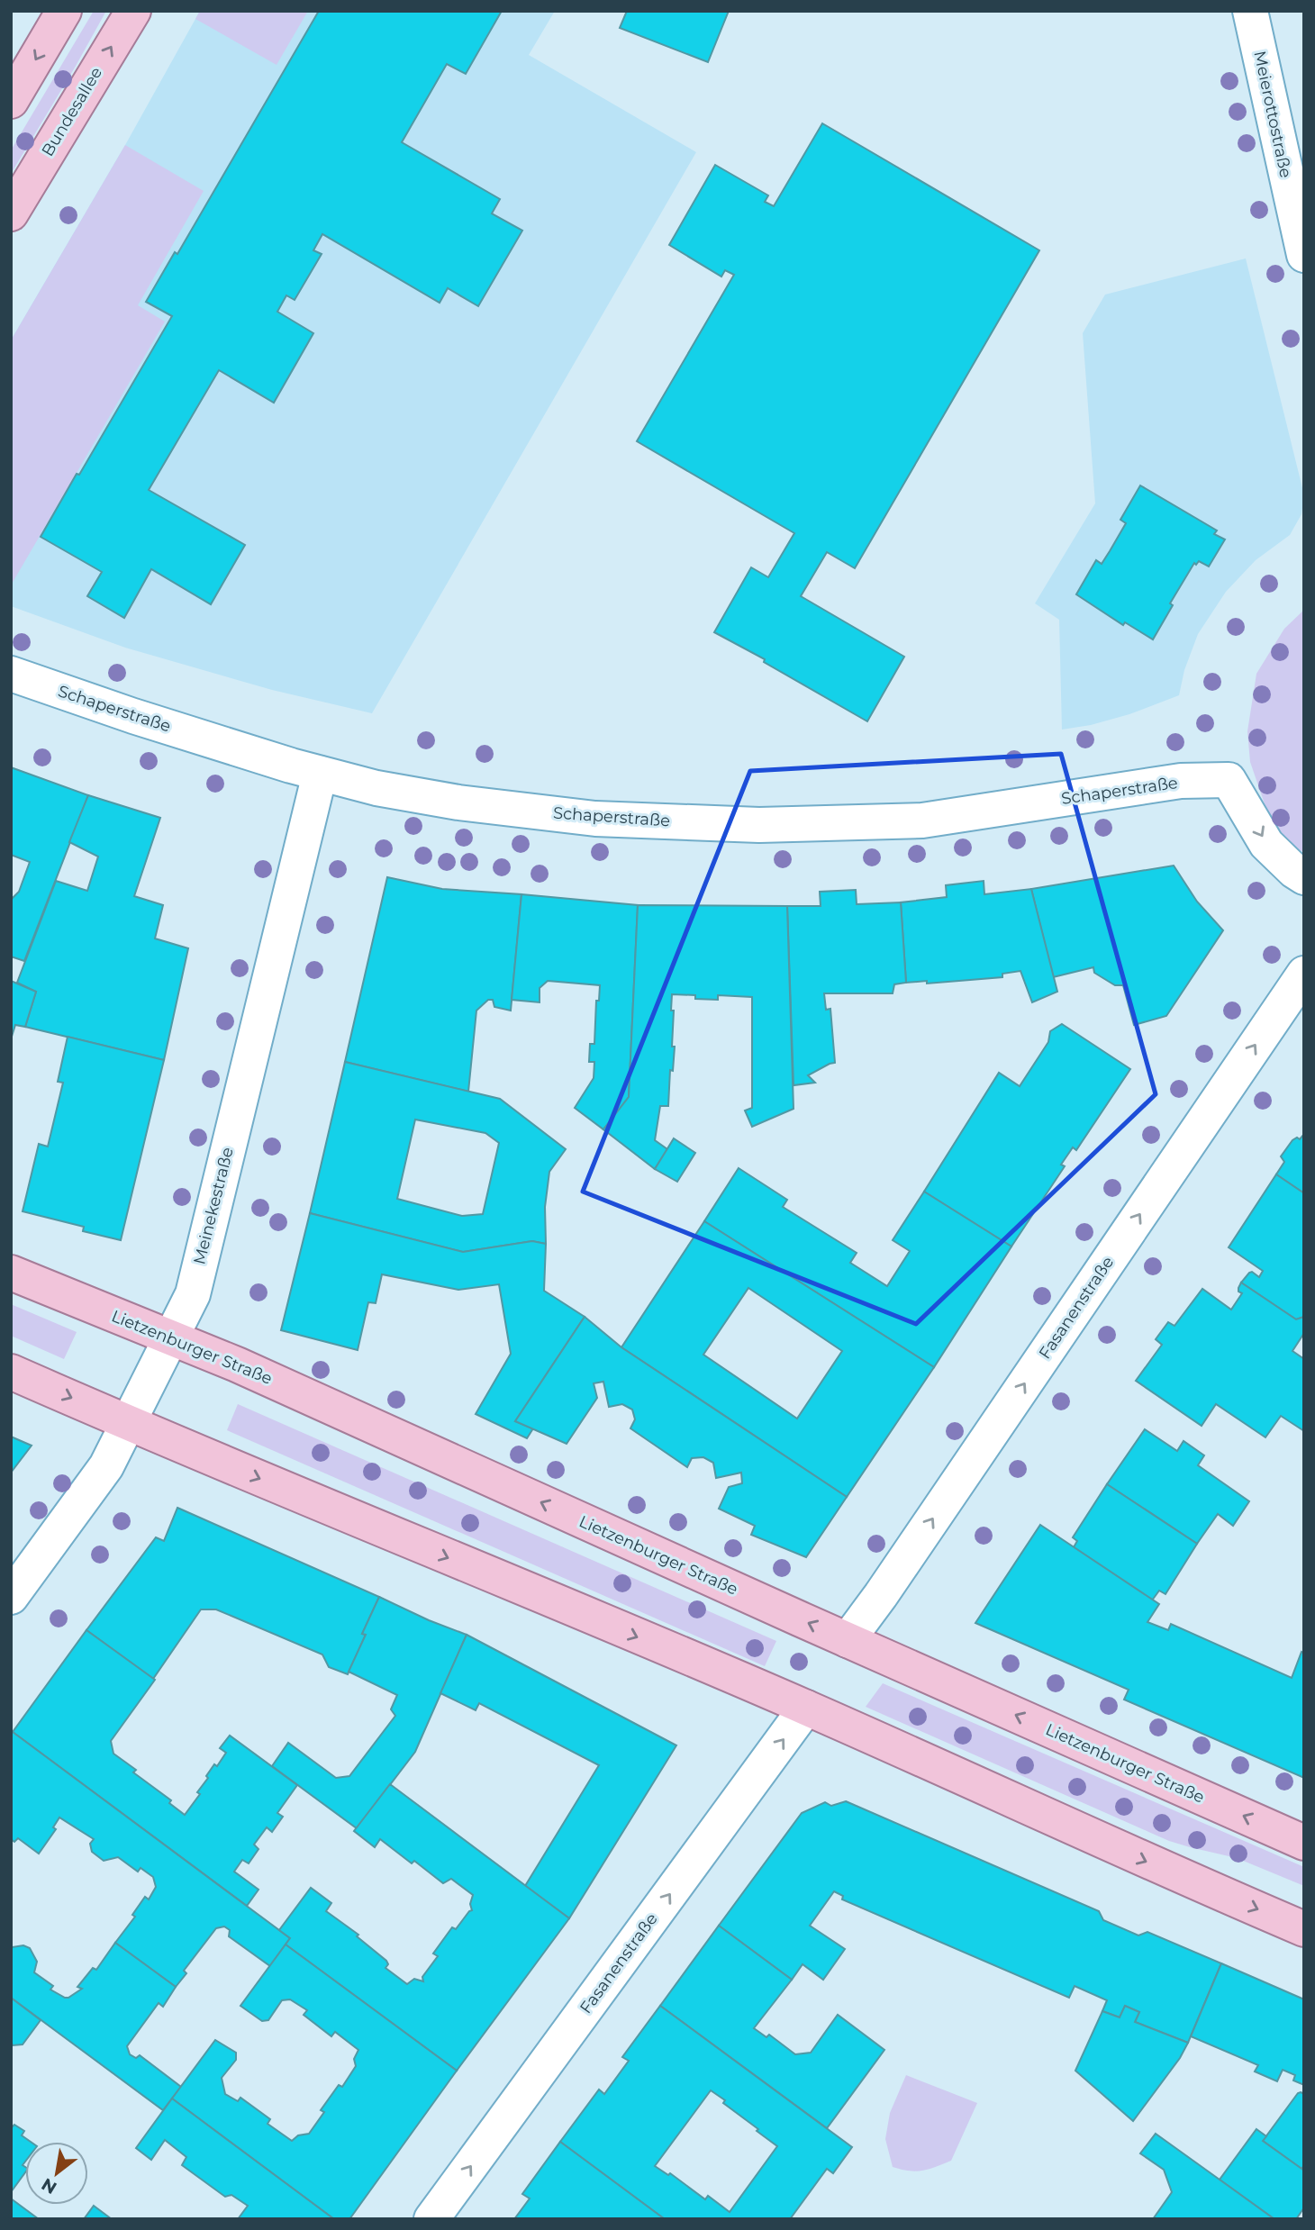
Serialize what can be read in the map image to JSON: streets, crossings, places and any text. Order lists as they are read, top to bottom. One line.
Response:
{"streets":{"main road":["Bundesallee","Lietzenburger Straße"],"street":["Meierottostraße","Schaperstraße","Meinekestraße","Fasanenstraße"]},"crossings":[["Schaperstraße","Meinekestraße"],["Meinekestraße","Lietzenburger Straße"],["Fasanenstraße","Lietzenburger Straße"]],"one_way":["Schaperstraße","Fasanenstraße"],"north":"bottom left"}
